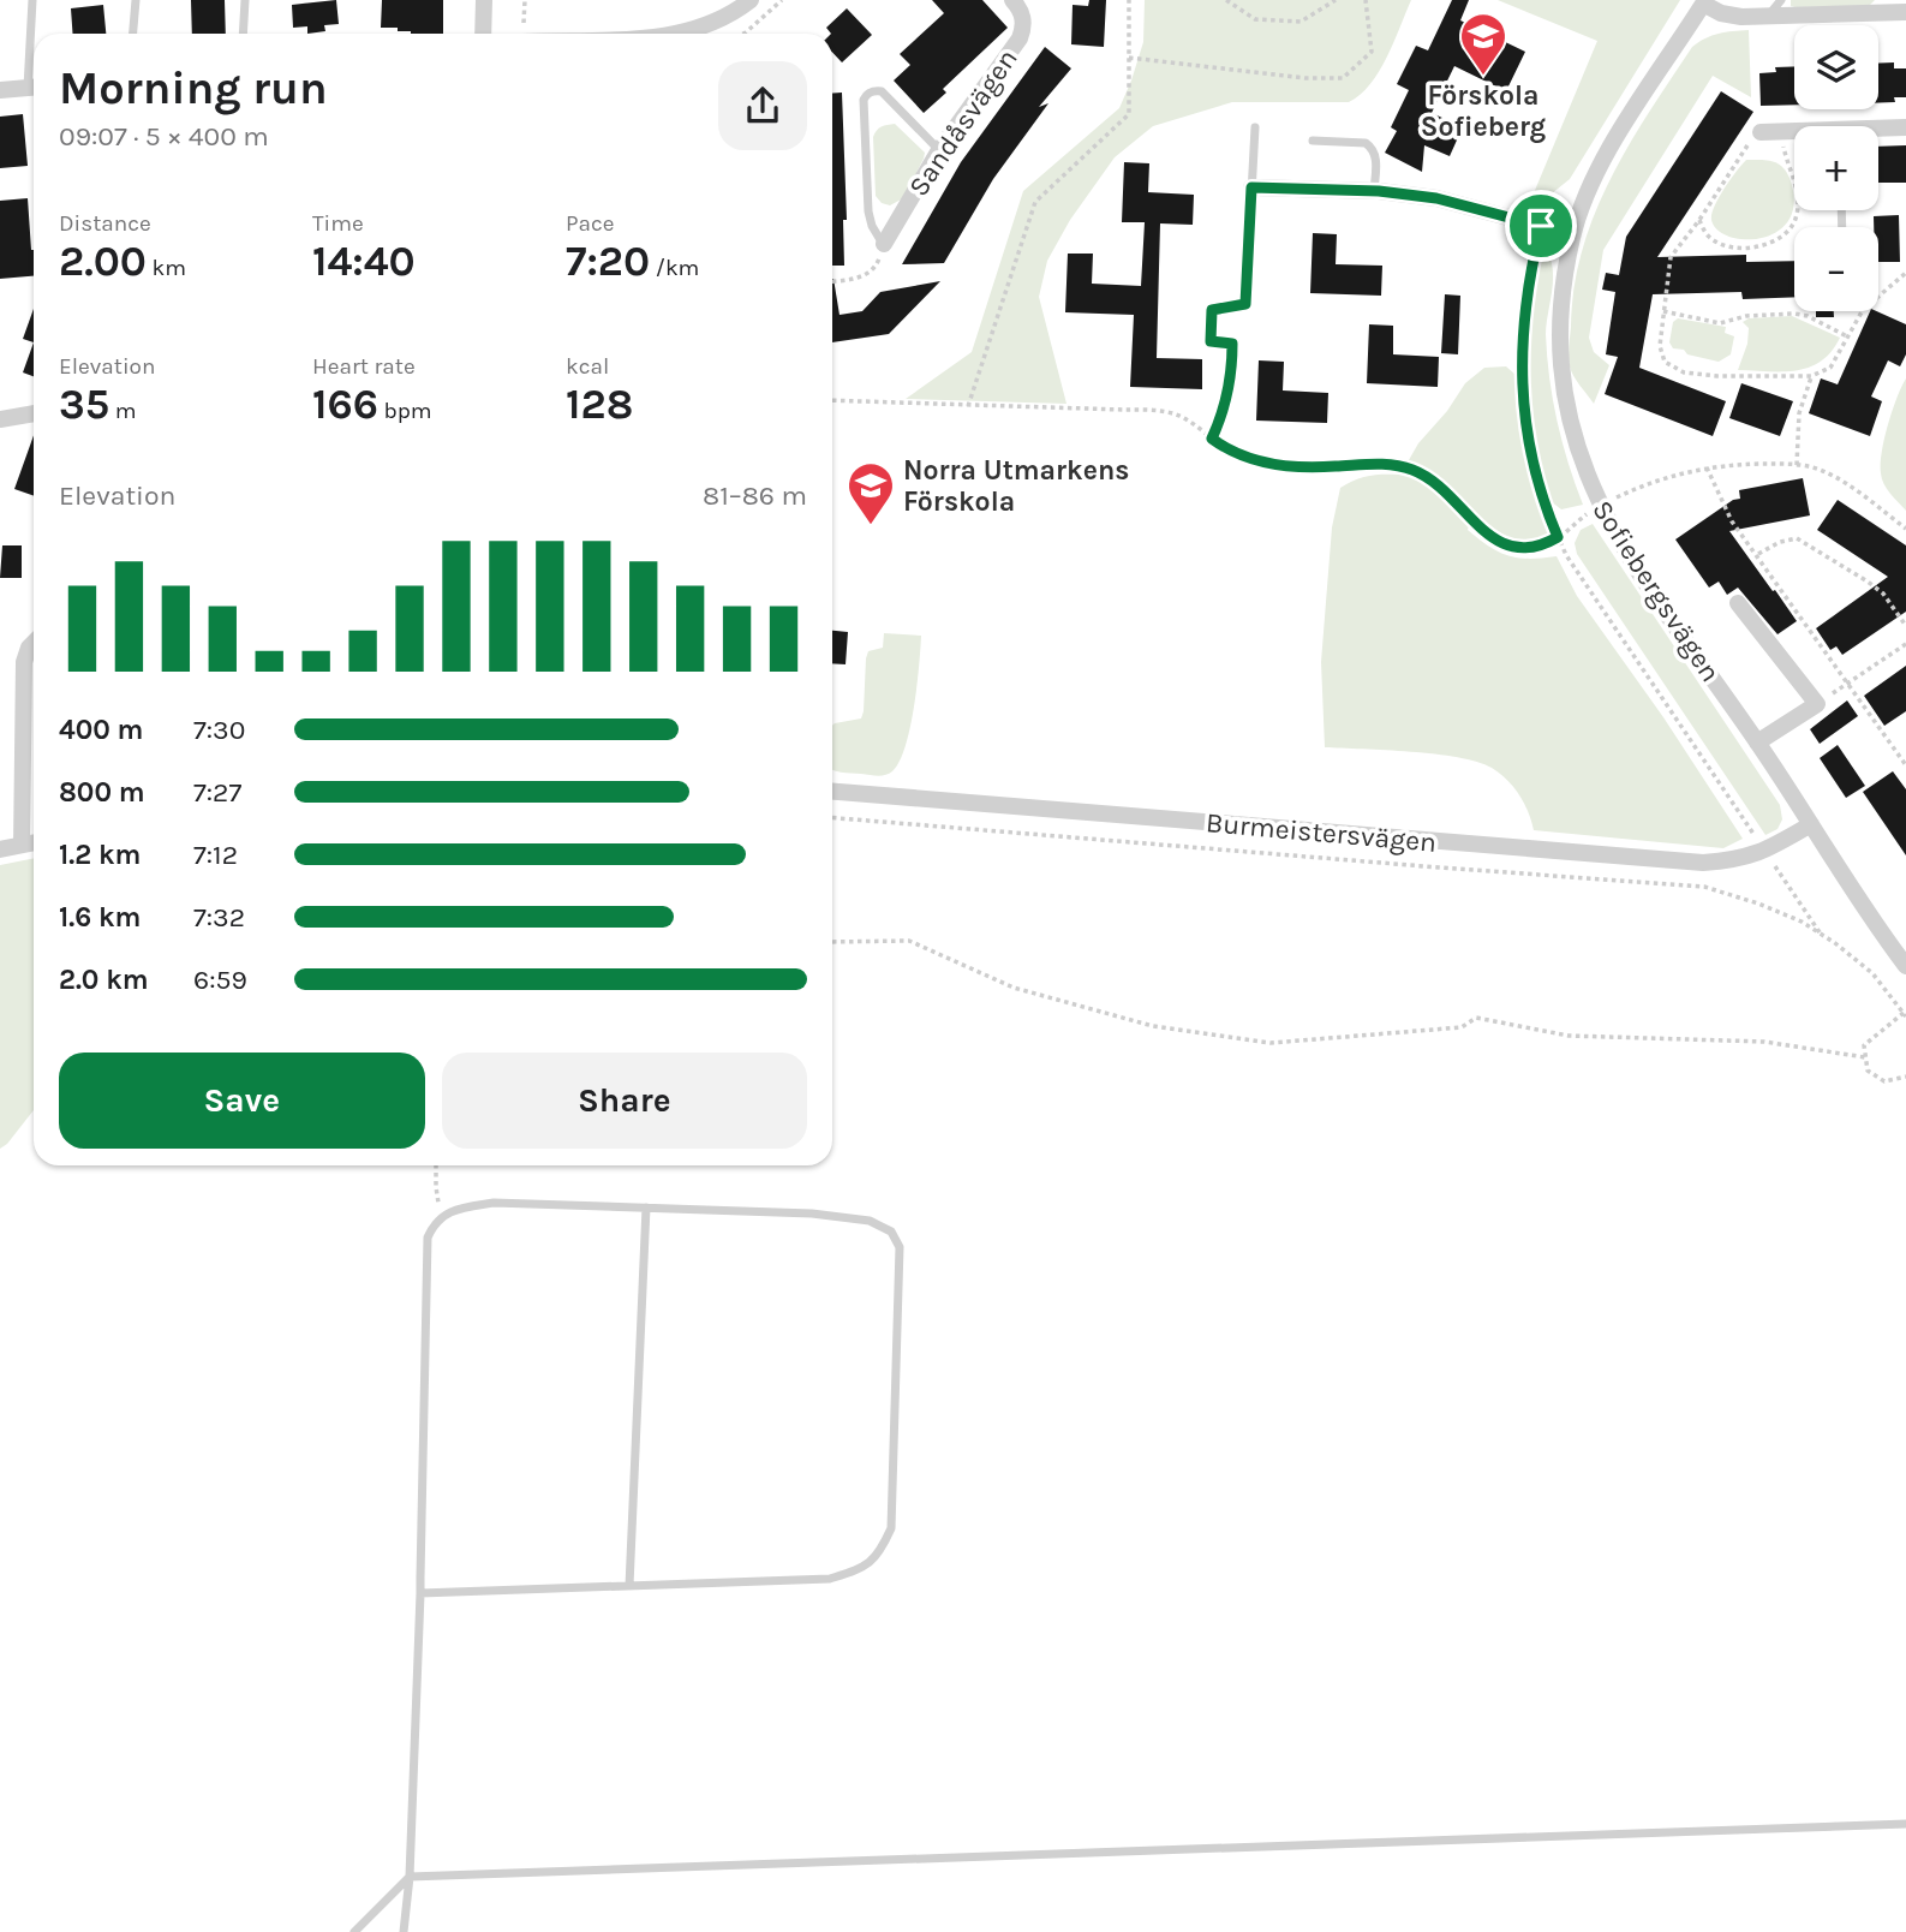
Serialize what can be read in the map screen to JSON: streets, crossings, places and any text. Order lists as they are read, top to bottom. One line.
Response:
{"streets":{"street":["Sandåsvägen","Sofiebergsvägen","Burmeistersvägen"]},"crossings":[["Sofiebergsvägen","Burmeistersvägen"]],"places":{"school or university":["Förskola Sofieberg","Norra Utmarkens Förskola"]},"page":{"map_buttons":["+","−"],"heading":["Morning run","09:07 · 5 × 400 m"],"stats":[["Distance","2.00 km"],["Time","14:40"],["Pace","7:20 /km"],["Elevation","35 m"],["Heart rate","166 bpm"],["kcal","128"]],"chart":["Elevation","81–86 m"],"list":[{"name":"400 m","note":"7:30"},{"name":"800 m","note":"7:27"},{"name":"1.2 km","note":"7:12"},{"name":"1.6 km","note":"7:32"},{"name":"2.0 km","note":"6:59"}],"buttons":["Save","Share"]}}
